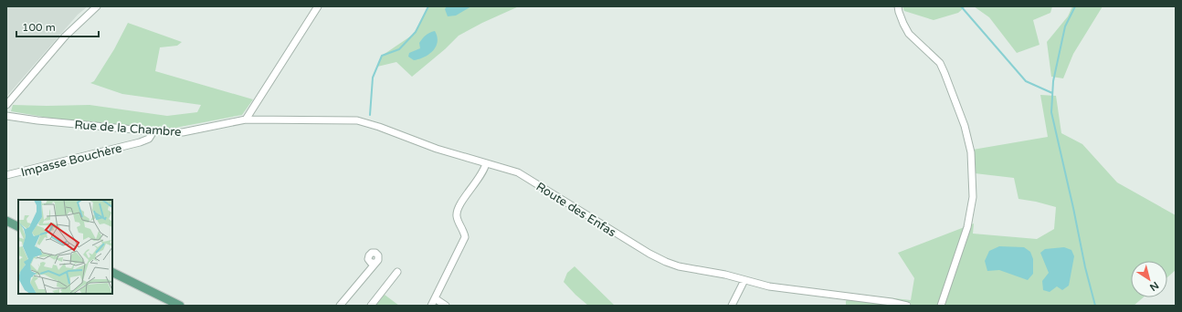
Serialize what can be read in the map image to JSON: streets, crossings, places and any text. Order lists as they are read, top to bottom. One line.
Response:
{"streets":{"street":["Rue de la Chambre","Impasse Bouchère","Route des Enfas"]},"crossings":[["Rue de la Chambre","Impasse Bouchère"],["Rue de la Chambre","Route des Enfas"]],"scale_bar":"100 m","north":"bottom right"}
